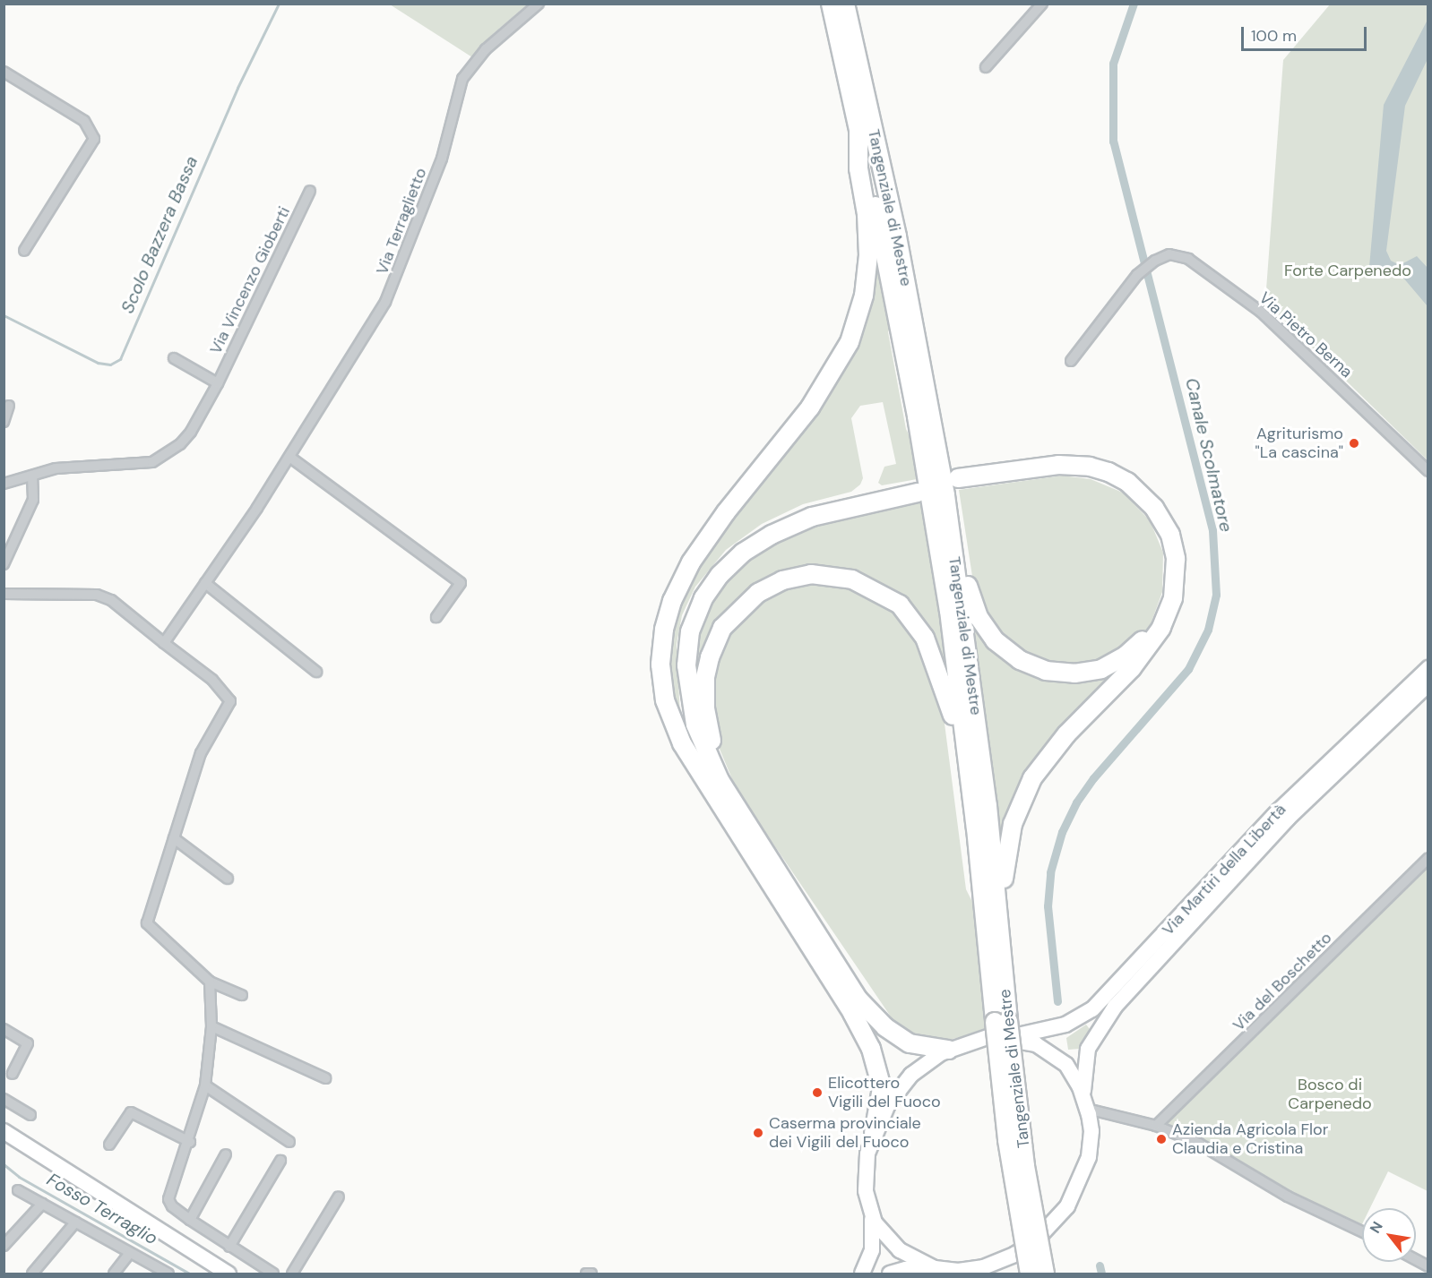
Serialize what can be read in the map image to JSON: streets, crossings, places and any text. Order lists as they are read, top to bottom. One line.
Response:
{"streets":{"highway":["Tangenziale di Mestre"],"main road":["Via Martiri della Libertà"],"street":["Via Terraglietto","Via Vincenzo Gioberti","Via Pietro Berna","Via del Boschetto"]},"crossings":[["Tangenziale di Mestre","Via Martiri della Libertà"]],"water":["Scolo Bazzera Bassa","Canale Scolmatore","Fosso Terraglio"],"parks":["Forte Carpenedo","Bosco di Carpenedo"],"places":["Agriturismo \"La cascina\"","Elicottero Vigili del Fuoco","Caserma provinciale dei Vigili del Fuoco","Azienda Agricola Flor Claudia e Cristina"],"scale_bar":"100 m","north":"top left"}
